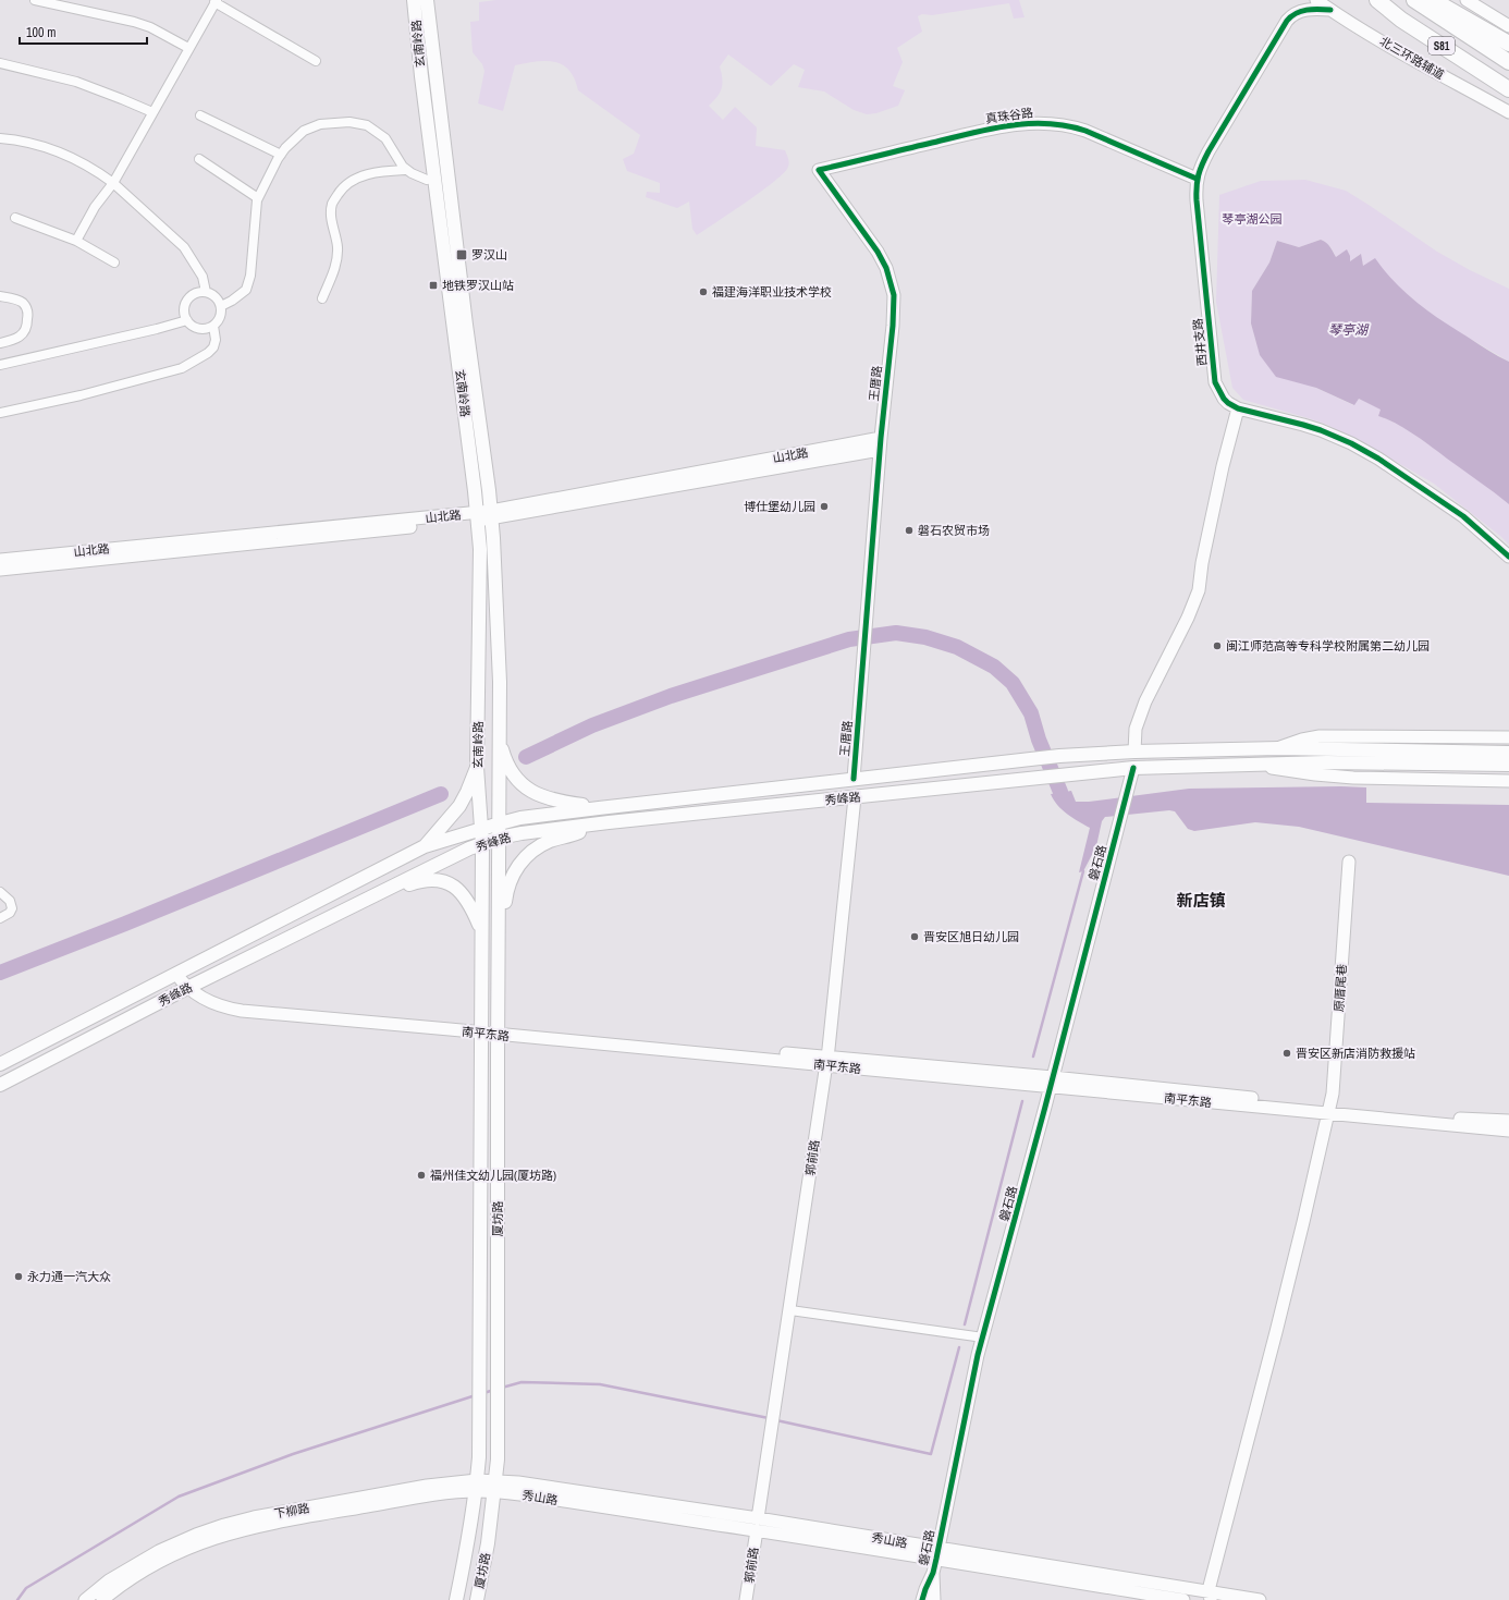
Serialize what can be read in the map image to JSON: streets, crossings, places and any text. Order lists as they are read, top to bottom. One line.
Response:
{"streets":{"highway":["S81"],"main road":["玄南岭路","北三环路辅道","真珠谷路","西井支路","王厝路","山北路","秀峰路","磐石路","原厝尾巷","南平东路","郭前路","厦坊路","秀山路","下柳路"]},"crossings":[["玄南岭路","山北路"],["玄南岭路","厦坊路"],["北三环路辅道","西井支路"],["真珠谷路","西井支路"],["真珠谷路","王厝路"],["王厝路","山北路"],["王厝路","秀峰路"],["秀峰路","磐石路"],["秀峰路","南平东路"],["秀峰路","郭前路"],["秀峰路","厦坊路"],["磐石路","南平东路"],["磐石路","秀山路"],["原厝尾巷","南平东路"],["原厝尾巷","秀山路"],["南平东路","郭前路"],["南平东路","厦坊路"],["郭前路","秀山路"],["厦坊路","下柳路"],["秀山路","下柳路"]],"districts":["新店镇"],"water":["琴亭湖"],"parks":["琴亭湖公园"],"places":{"transit":["罗汉山","地铁罗汉山站"],"other":["福建海洋职业技术学校","博仕堡幼儿园","磐石农贸市场","闽江师范高等专科学校附属第二幼儿园","晋安区旭日幼儿园","晋安区新店消防救援站","福州佳文幼儿园(厦坊路)","永力通一汽大众"]},"scale_bar":"100 m"}
